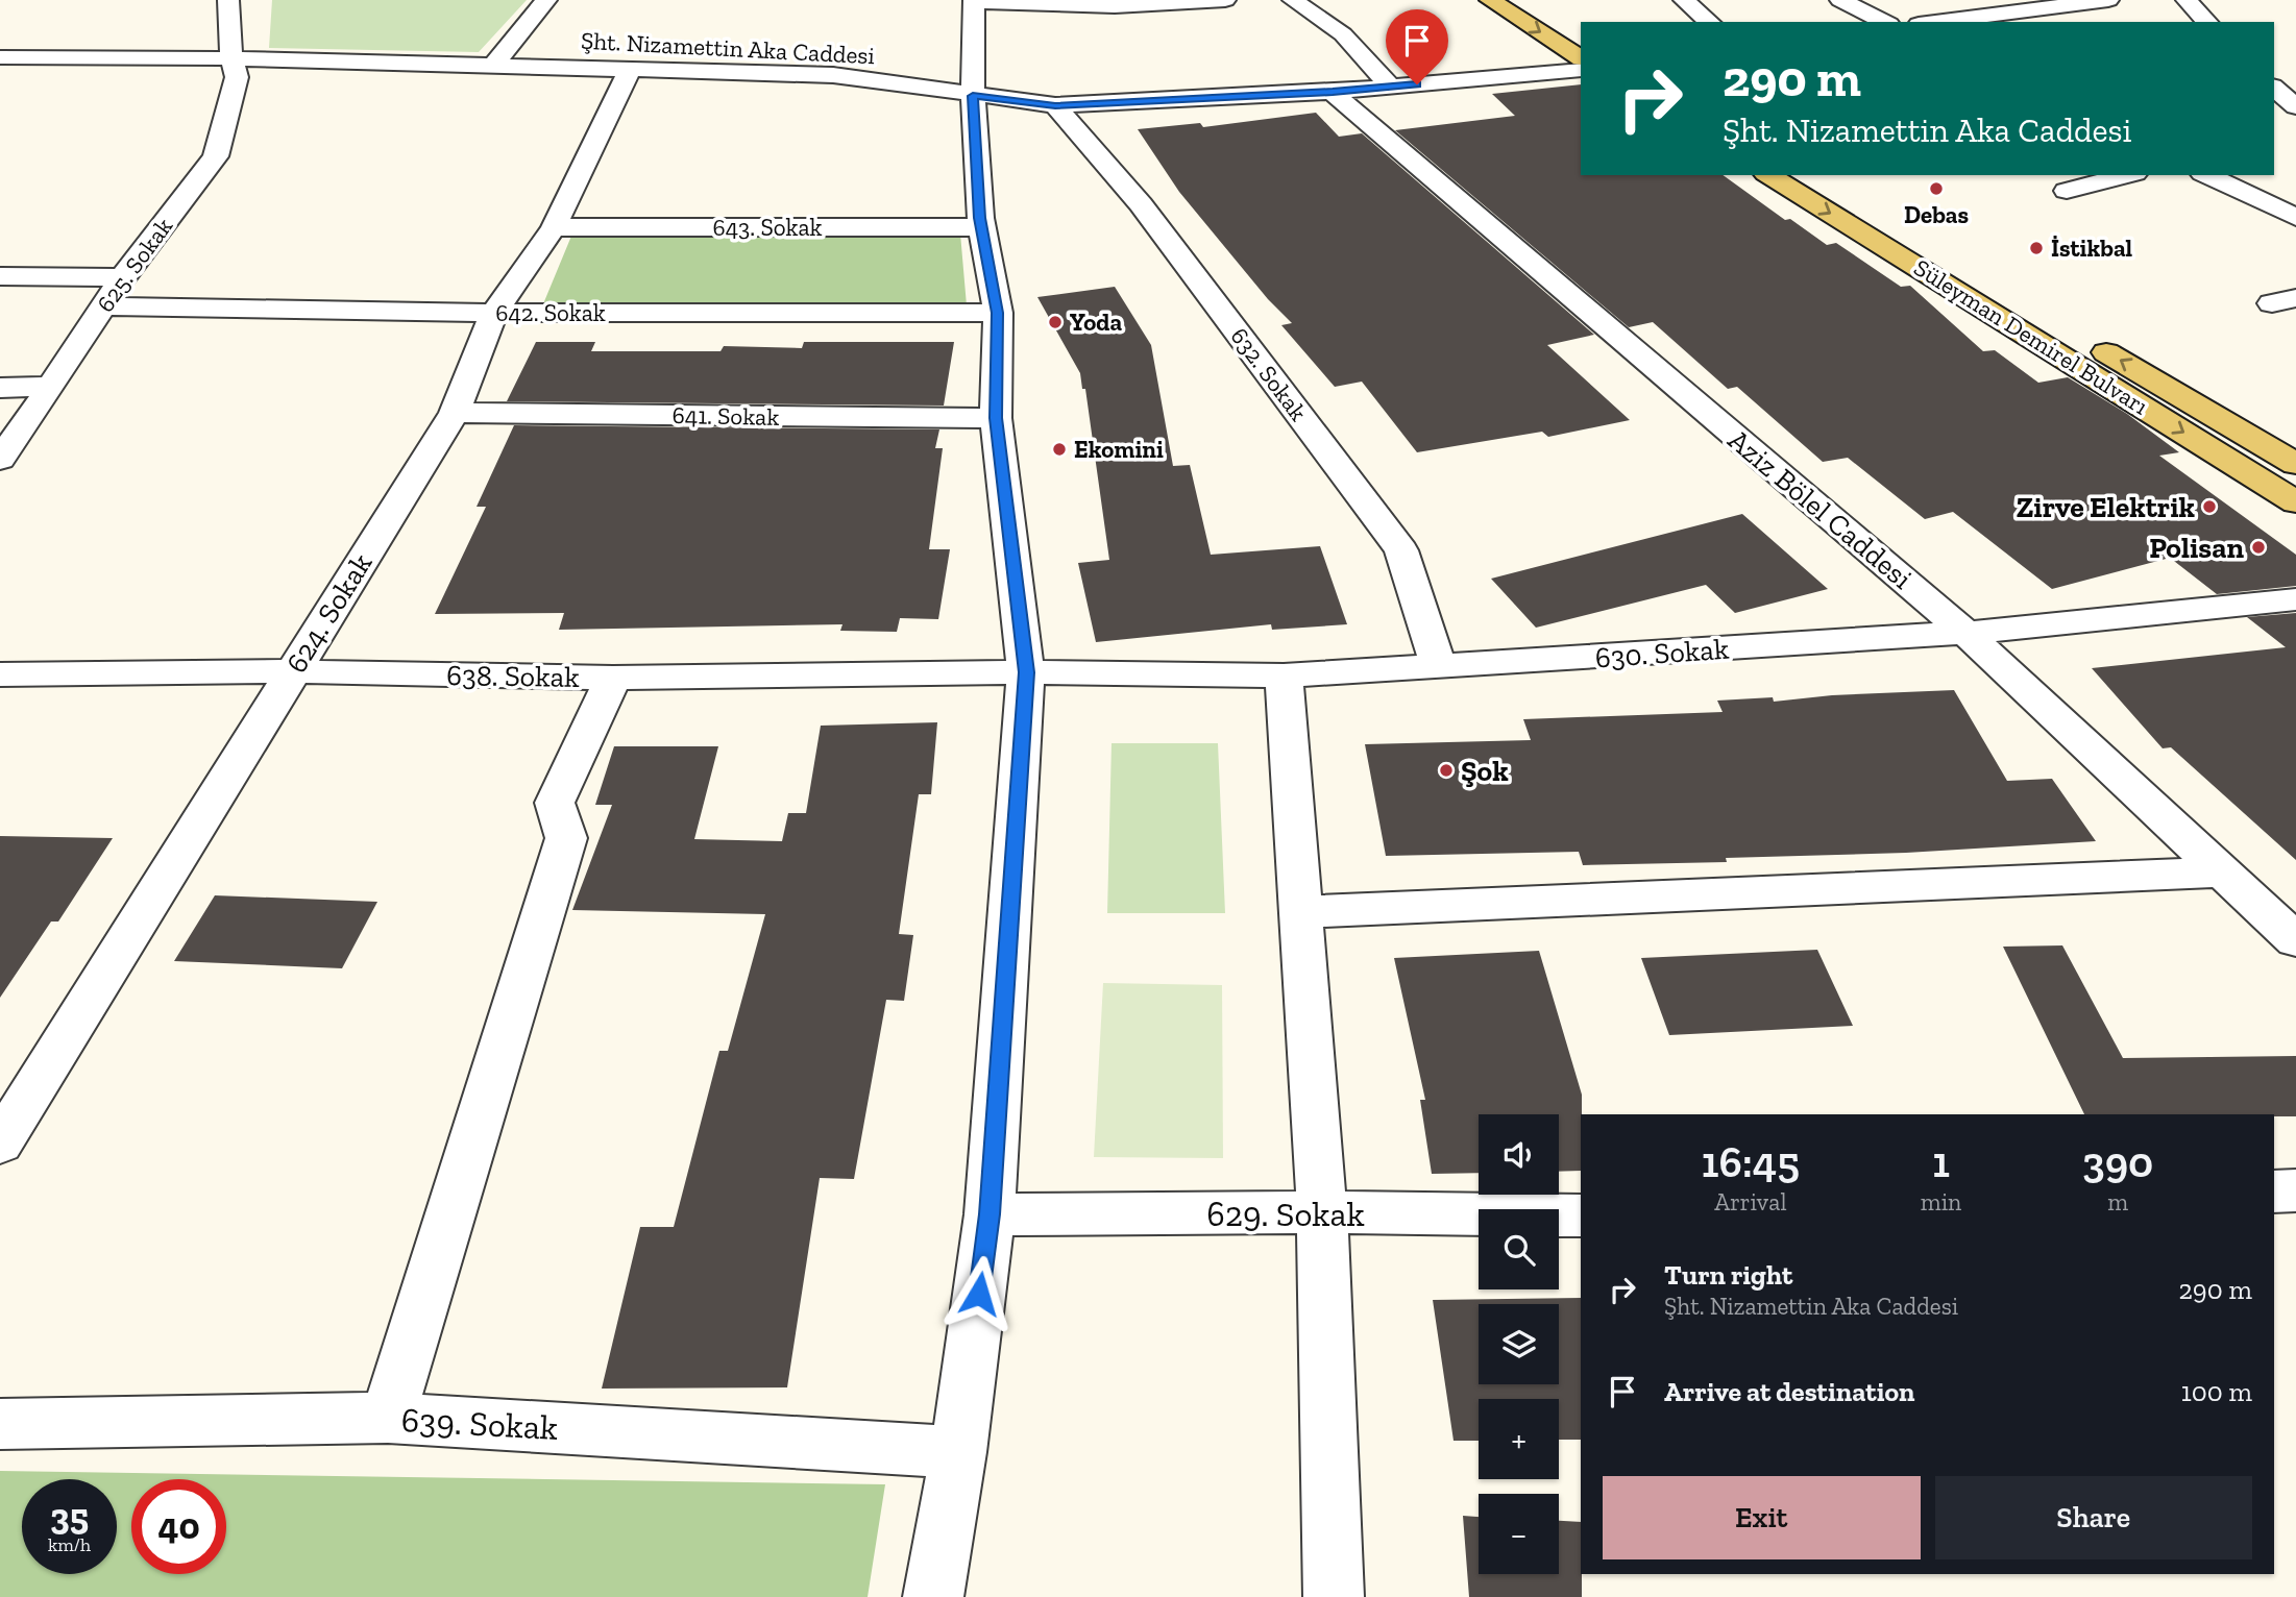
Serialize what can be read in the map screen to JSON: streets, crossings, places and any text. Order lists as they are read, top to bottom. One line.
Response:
{"streets":{"main road":["Süleyman Demirel Bulvarı"],"street":["Şht. Nizamettin Aka Caddesi","643. Sokak","625. Sokak","642. Sokak","632. Sokak","641. Sokak","Aziz Bölel Caddesi","624. Sokak","630. Sokak","638. Sokak","629. Sokak","639. Sokak"]},"crossings":[["Şht. Nizamettin Aka Caddesi","625. Sokak"],["Şht. Nizamettin Aka Caddesi","632. Sokak"],["Şht. Nizamettin Aka Caddesi","Aziz Bölel Caddesi"],["Şht. Nizamettin Aka Caddesi","624. Sokak"],["643. Sokak","624. Sokak"],["625. Sokak","642. Sokak"],["642. Sokak","624. Sokak"],["632. Sokak","630. Sokak"],["641. Sokak","624. Sokak"],["Aziz Bölel Caddesi","630. Sokak"],["624. Sokak","638. Sokak"],["630. Sokak","638. Sokak"]],"places":["Debas","İstikbal","Yoda","Ekomini","Zirve Elektrik","Polisan","Şok"],"page":{"turn":["290 m","Şht. Nizamettin Aka Caddesi"],"map_buttons":["+","−"],"eta":["16:45","Arrival","1","min","390","m"],"list":[{"name":"Turn right","note":"Şht. Nizamettin Aka Caddesi","value":"290 m"},{"name":"Arrive at destination","value":"100 m"}],"buttons":["Exit","Share"],"speed":"35 km/h","limit":"40"}}
